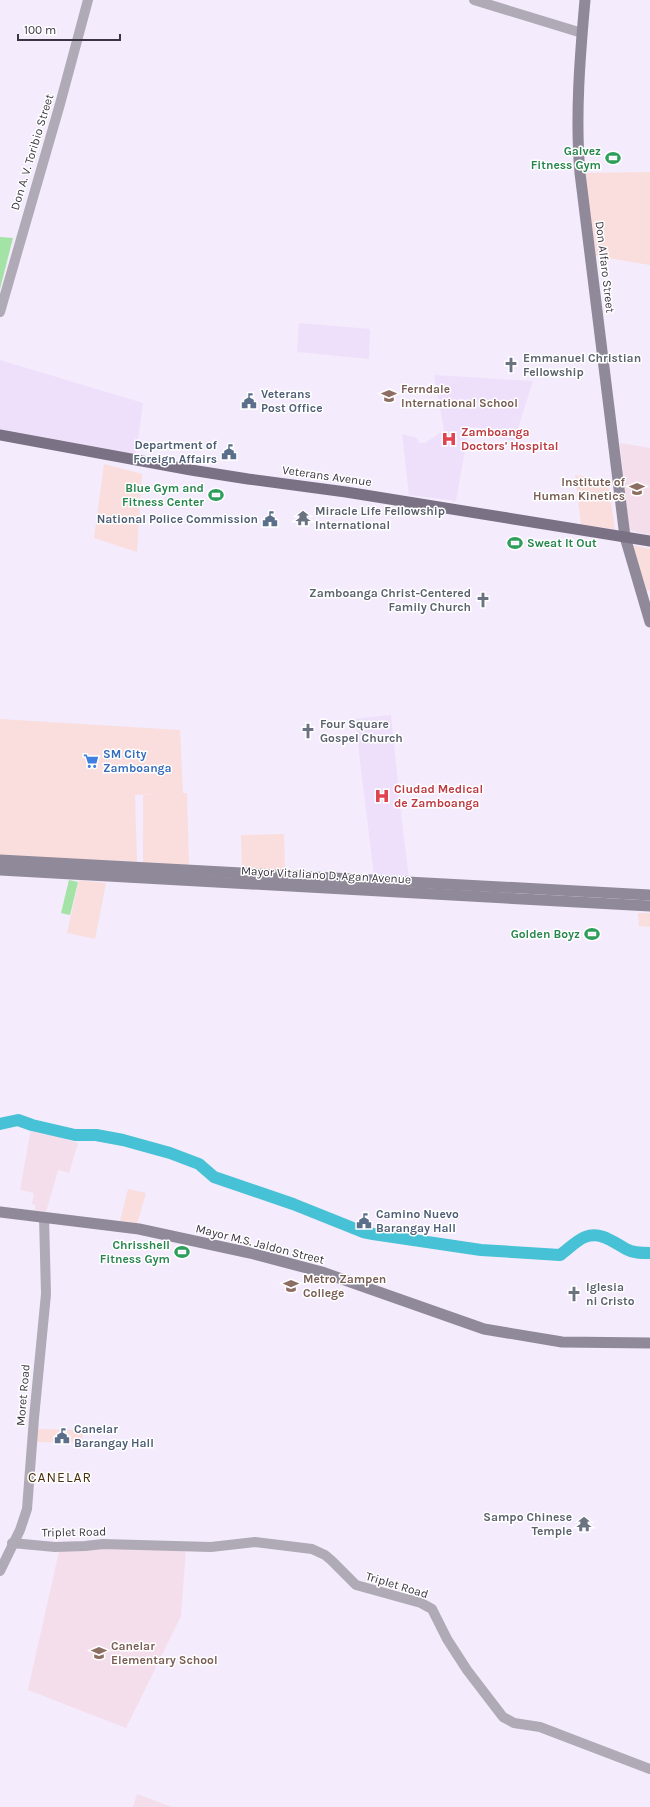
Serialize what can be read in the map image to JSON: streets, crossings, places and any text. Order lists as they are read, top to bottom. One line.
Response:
{"streets":{"main road":["Don Alfaro Street","Veterans Avenue","Mayor Vitaliano D. Agan Avenue","Mayor M.S. Jaldon Street"],"street":["Don A. V. Toribio Street","Moret Road","Triplet Road"]},"crossings":[["Don Alfaro Street","Veterans Avenue"],["Mayor M.S. Jaldon Street","Moret Road"],["Moret Road","Triplet Road"]],"districts":["CANELAR"],"places":{"sports":["Galvez Fitness Gym","Blue Gym and Fitness Center","Sweat It Out","Golden Boyz","Chrisshell Fitness Gym"],"church":["Emmanuel Christian Fellowship","Zamboanga Christ-Centered Family Church","Four Square Gospel Church","Iglesia ni Cristo"],"school or university":["Ferndale International School","Institute of Human Kinetics","Metro Zampen College","Canelar Elementary School"],"public building":["Veterans Post Office","Department of Foreign Affairs","National Police Commission","Camino Nuevo Barangay Hall","Canelar Barangay Hall"],"hospital":["Zamboanga Doctors' Hospital","Ciudad Medical de Zamboanga"],"temple":["Miracle Life Fellowship International","Sampo Chinese Temple"],"supermarket":["SM City Zamboanga"]},"scale_bar":"100 m"}
